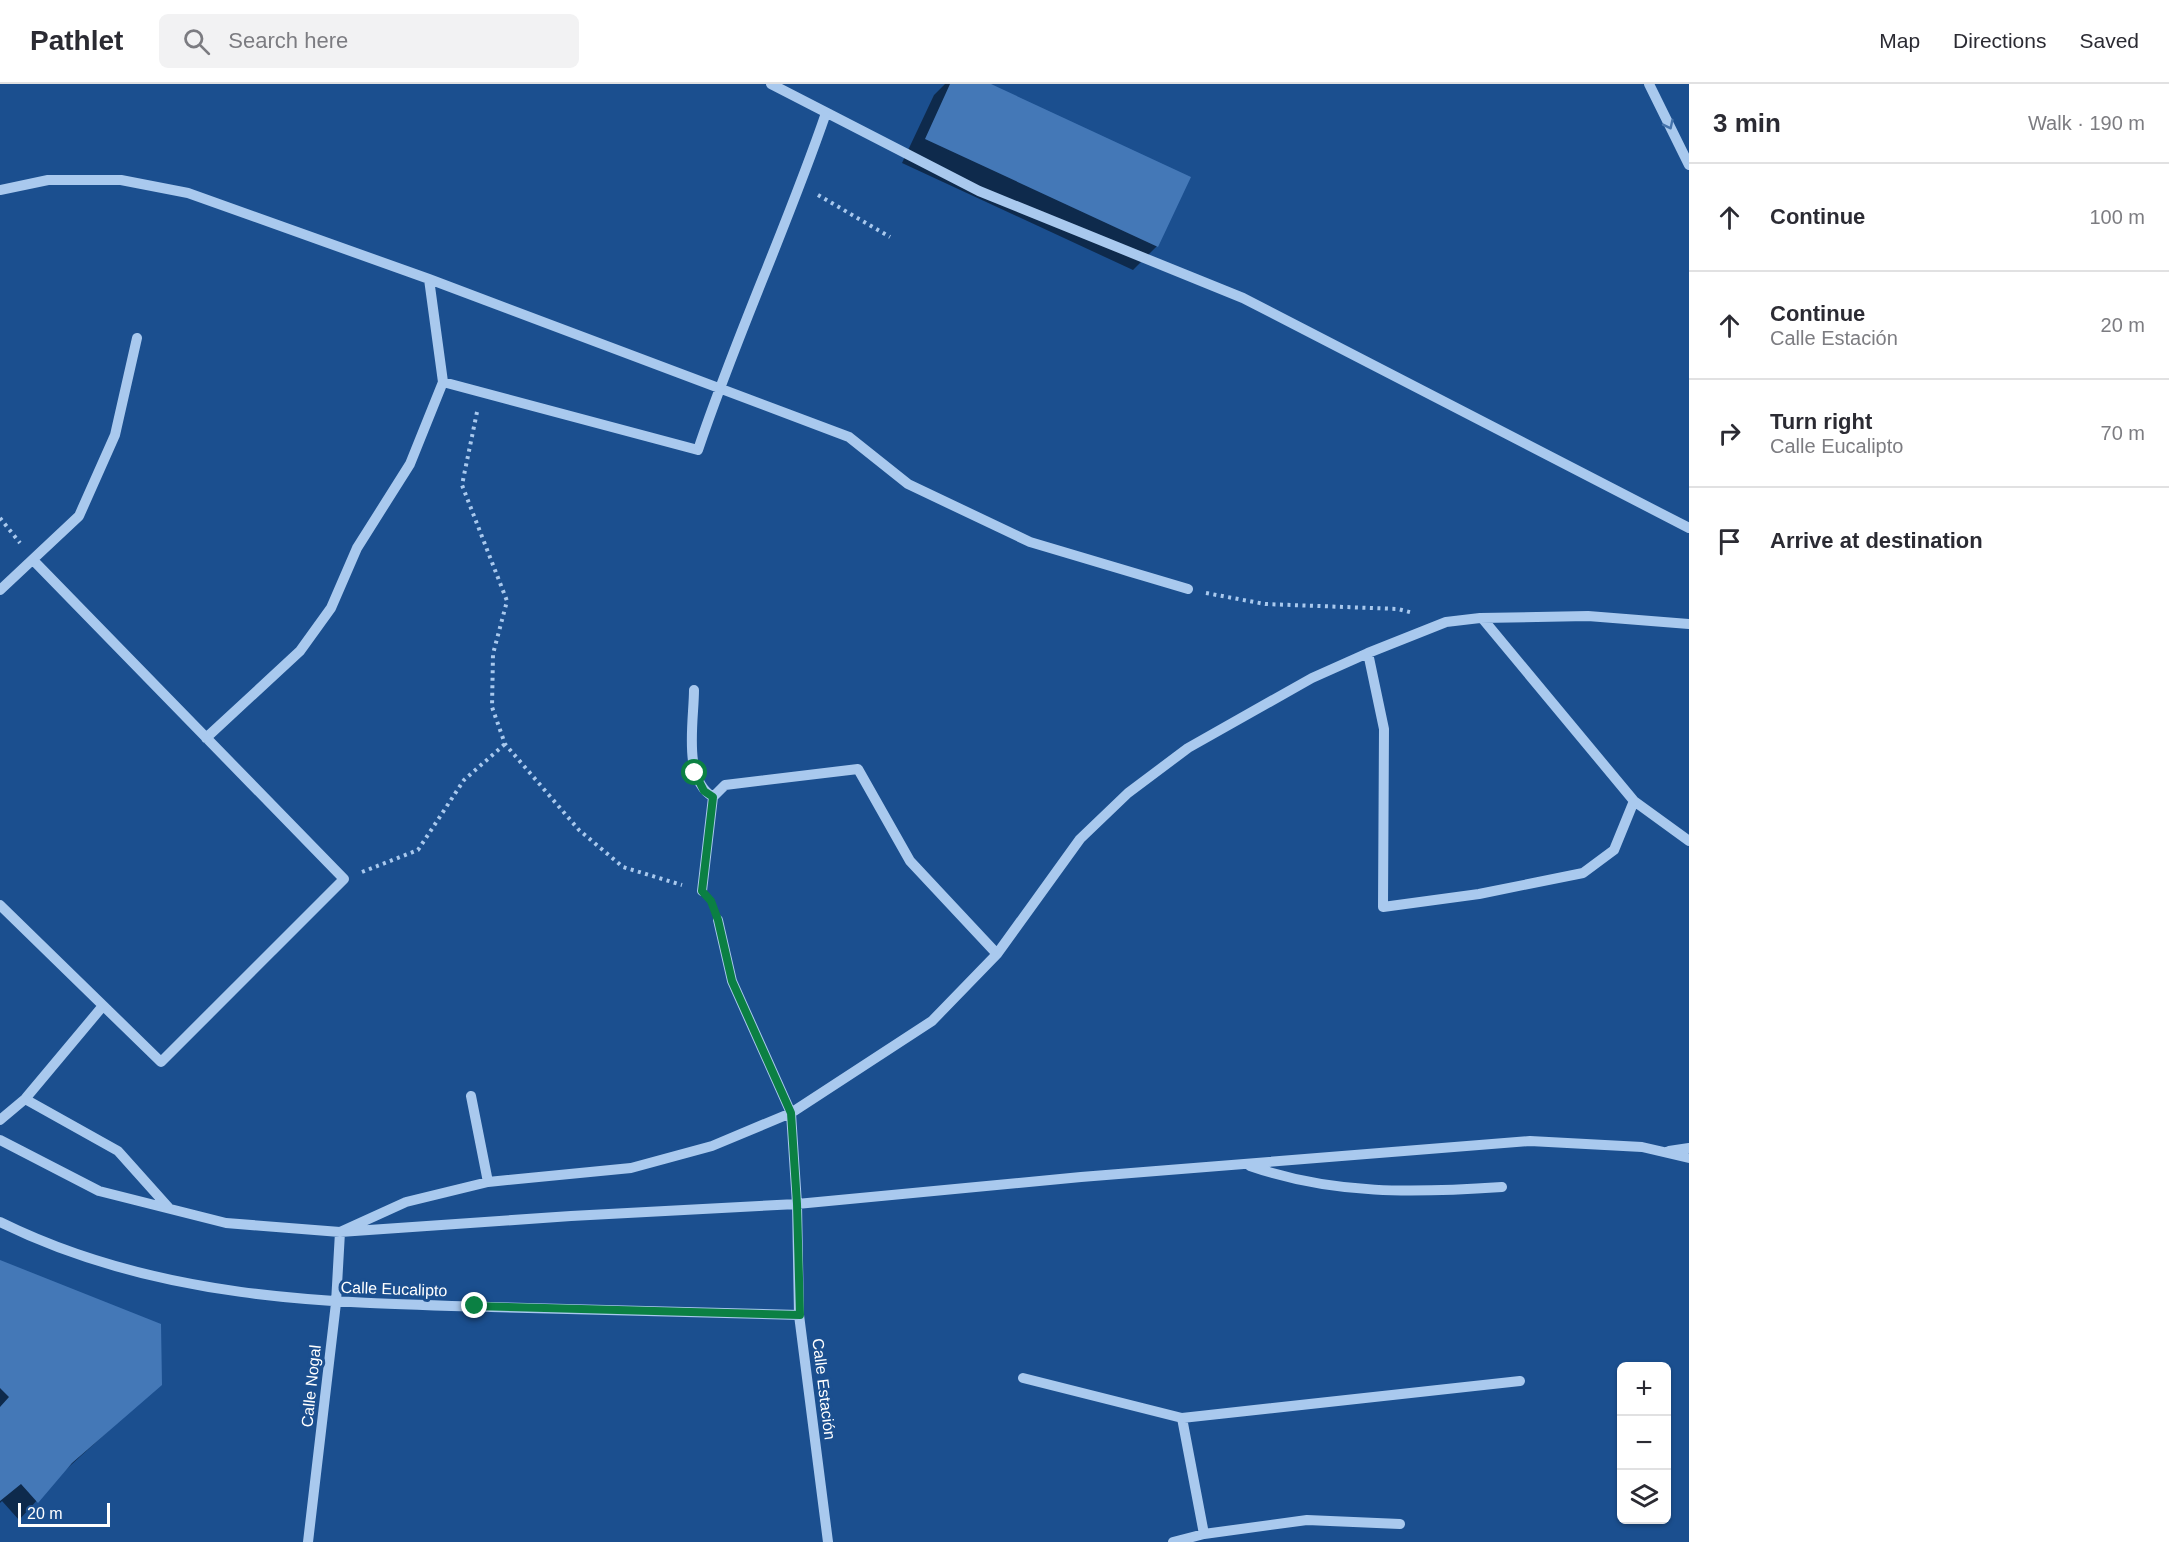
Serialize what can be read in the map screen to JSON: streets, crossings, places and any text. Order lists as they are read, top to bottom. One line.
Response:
{"streets":{"street":["Calle Eucalipto","Calle Nogal","Calle Estación"]},"crossings":[["Calle Eucalipto","Calle Nogal"],["Calle Eucalipto","Calle Estación"]],"scale_bar":"20 m","page":{"header":"Pathlet","search":"Search here","nav":["Map","Directions","Saved"],"heading":["3 min","Walk · 190 m"],"list":[["Continue","100 m"],["Continue","Calle Estación","20 m"],["Turn right","Calle Eucalipto","70 m"],"Arrive at destination"],"map_buttons":["+","−"],"scale":"20 m"}}
